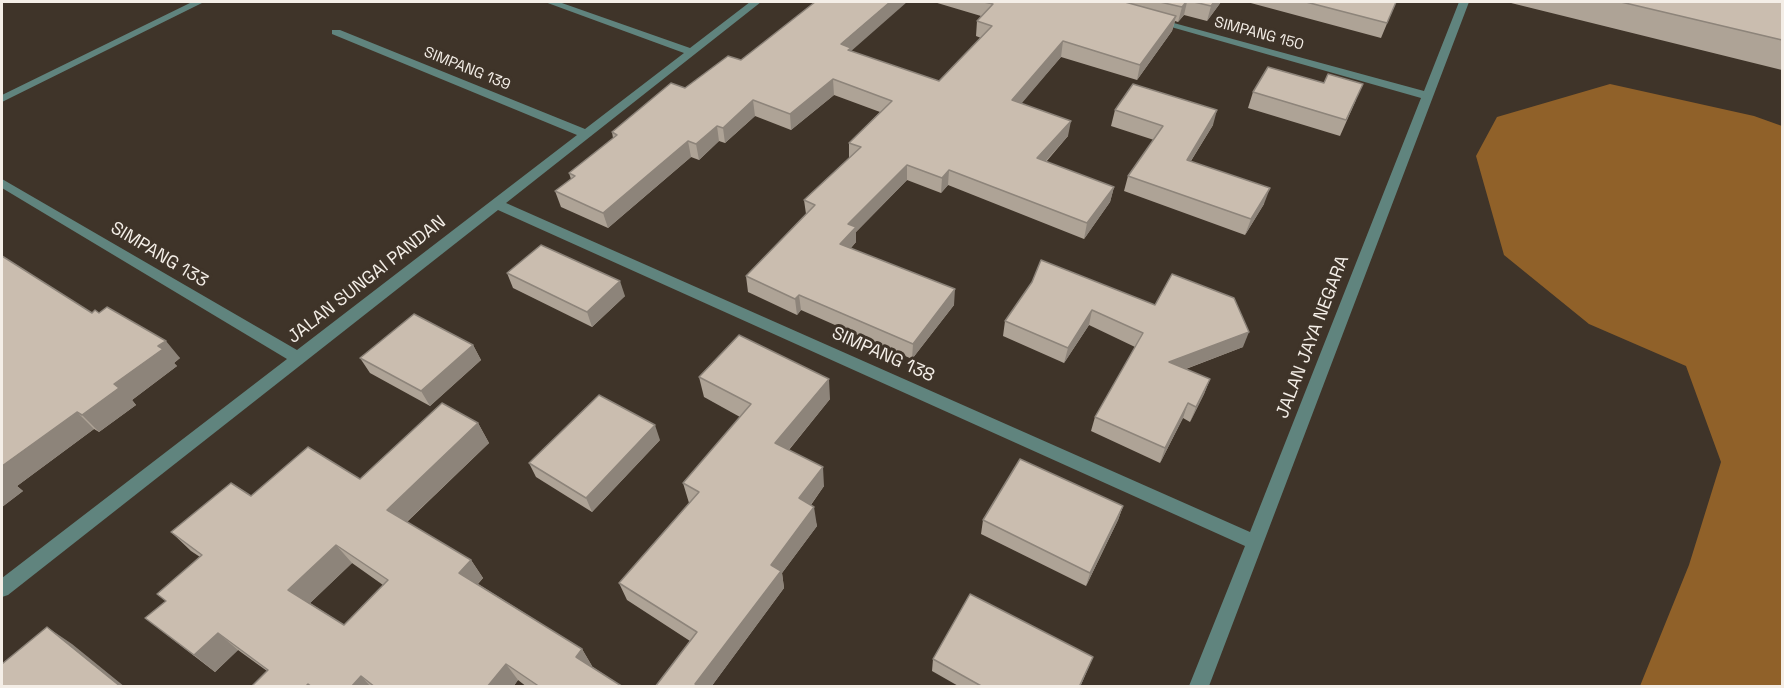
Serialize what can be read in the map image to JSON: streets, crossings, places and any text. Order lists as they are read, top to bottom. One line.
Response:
{"streets":{"street":["SIMPANG 150","SIMPANG 139","SIMPANG 133","JALAN SUNGAI PANDAN","JALAN JAYA NEGARA","SIMPANG 138"]},"crossings":[["SIMPANG 150","JALAN JAYA NEGARA"],["SIMPANG 139","JALAN SUNGAI PANDAN"],["SIMPANG 133","JALAN SUNGAI PANDAN"],["JALAN SUNGAI PANDAN","SIMPANG 138"],["JALAN JAYA NEGARA","SIMPANG 138"]]}
